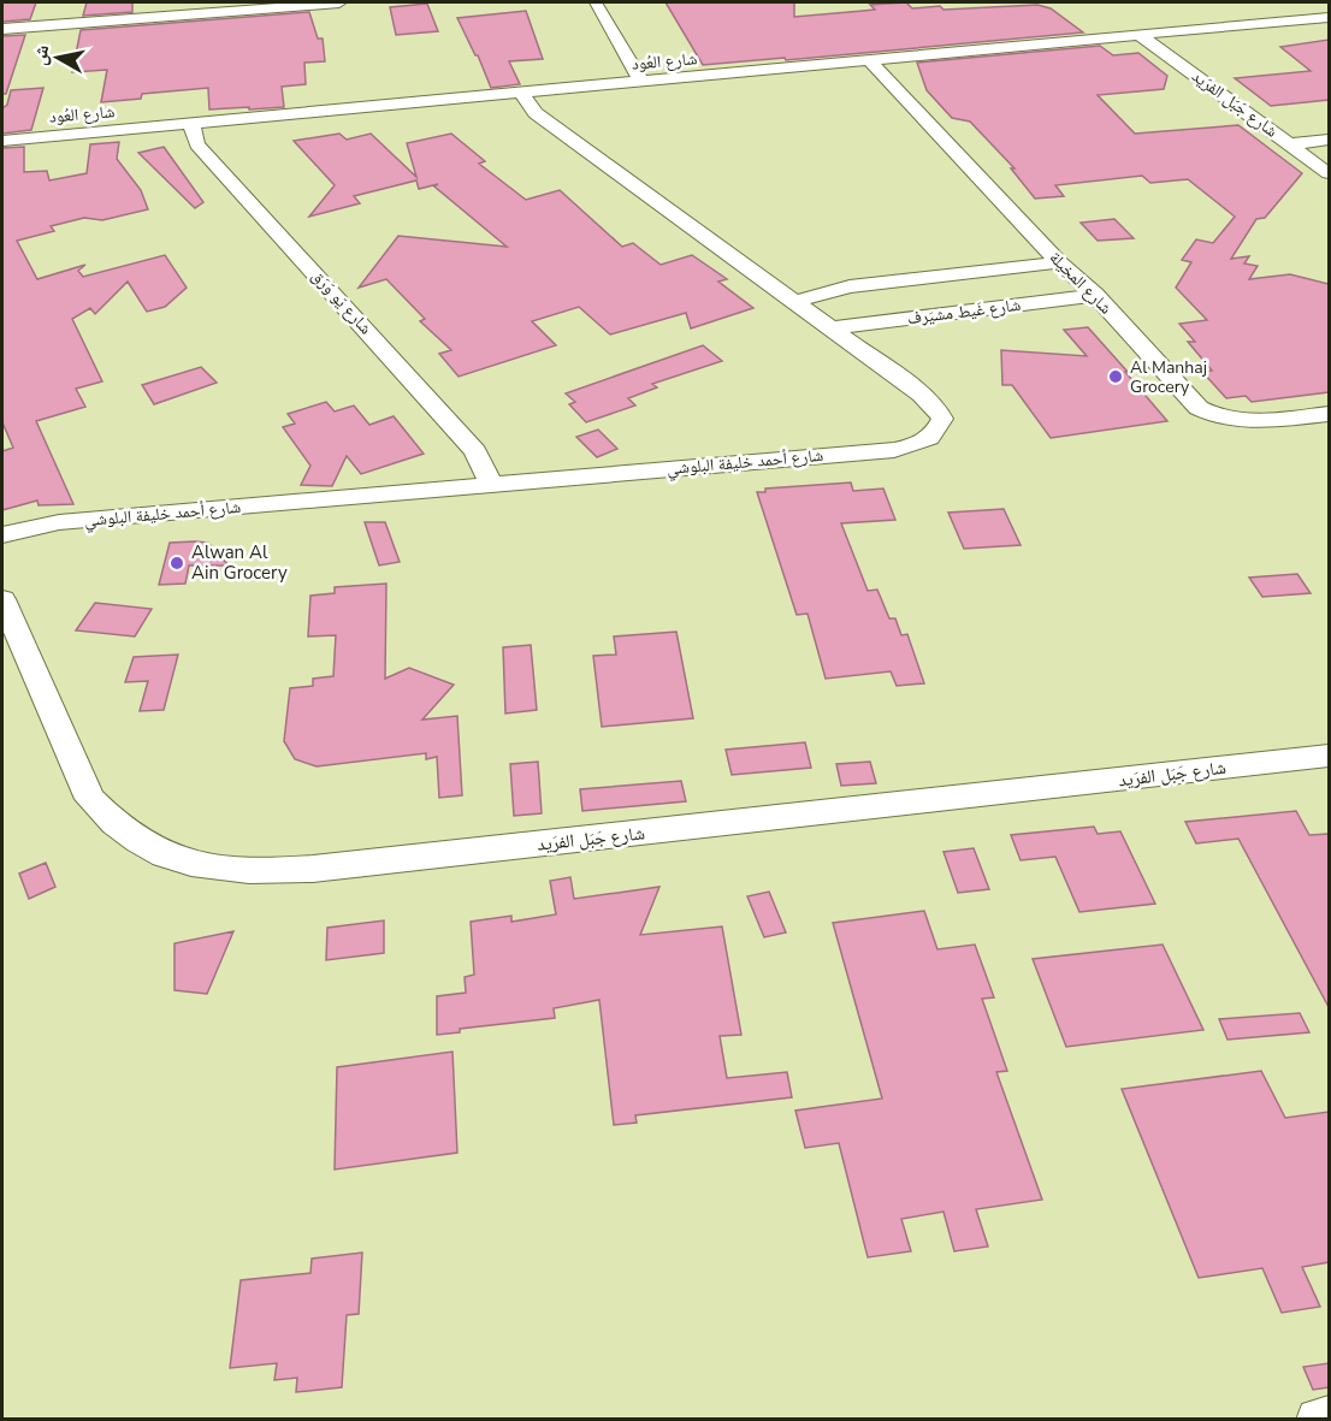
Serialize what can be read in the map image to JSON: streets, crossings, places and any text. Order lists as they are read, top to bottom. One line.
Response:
{"streets":{"street":["شارع العُود","شارع جَبَل الفرَيد","شارع المخِيلة","شارع يَو وَرَق","شارع غَيط مشيَرف","شارع أحمد خليفة البلوشي"]},"crossings":[["شارع العُود","شارع جَبَل الفرَيد"],["شارع العُود","شارع المخِيلة"],["شارع العُود","شارع يَو وَرَق"],["شارع العُود","شارع أحمد خليفة البلوشي"],["شارع المخِيلة","شارع غَيط مشيَرف"],["شارع يَو وَرَق","شارع أحمد خليفة البلوشي"],["شارع غَيط مشيَرف","شارع أحمد خليفة البلوشي"]],"places":["Al Manhaj Grocery","Alwan Al Ain Grocery"],"north":"left"}
